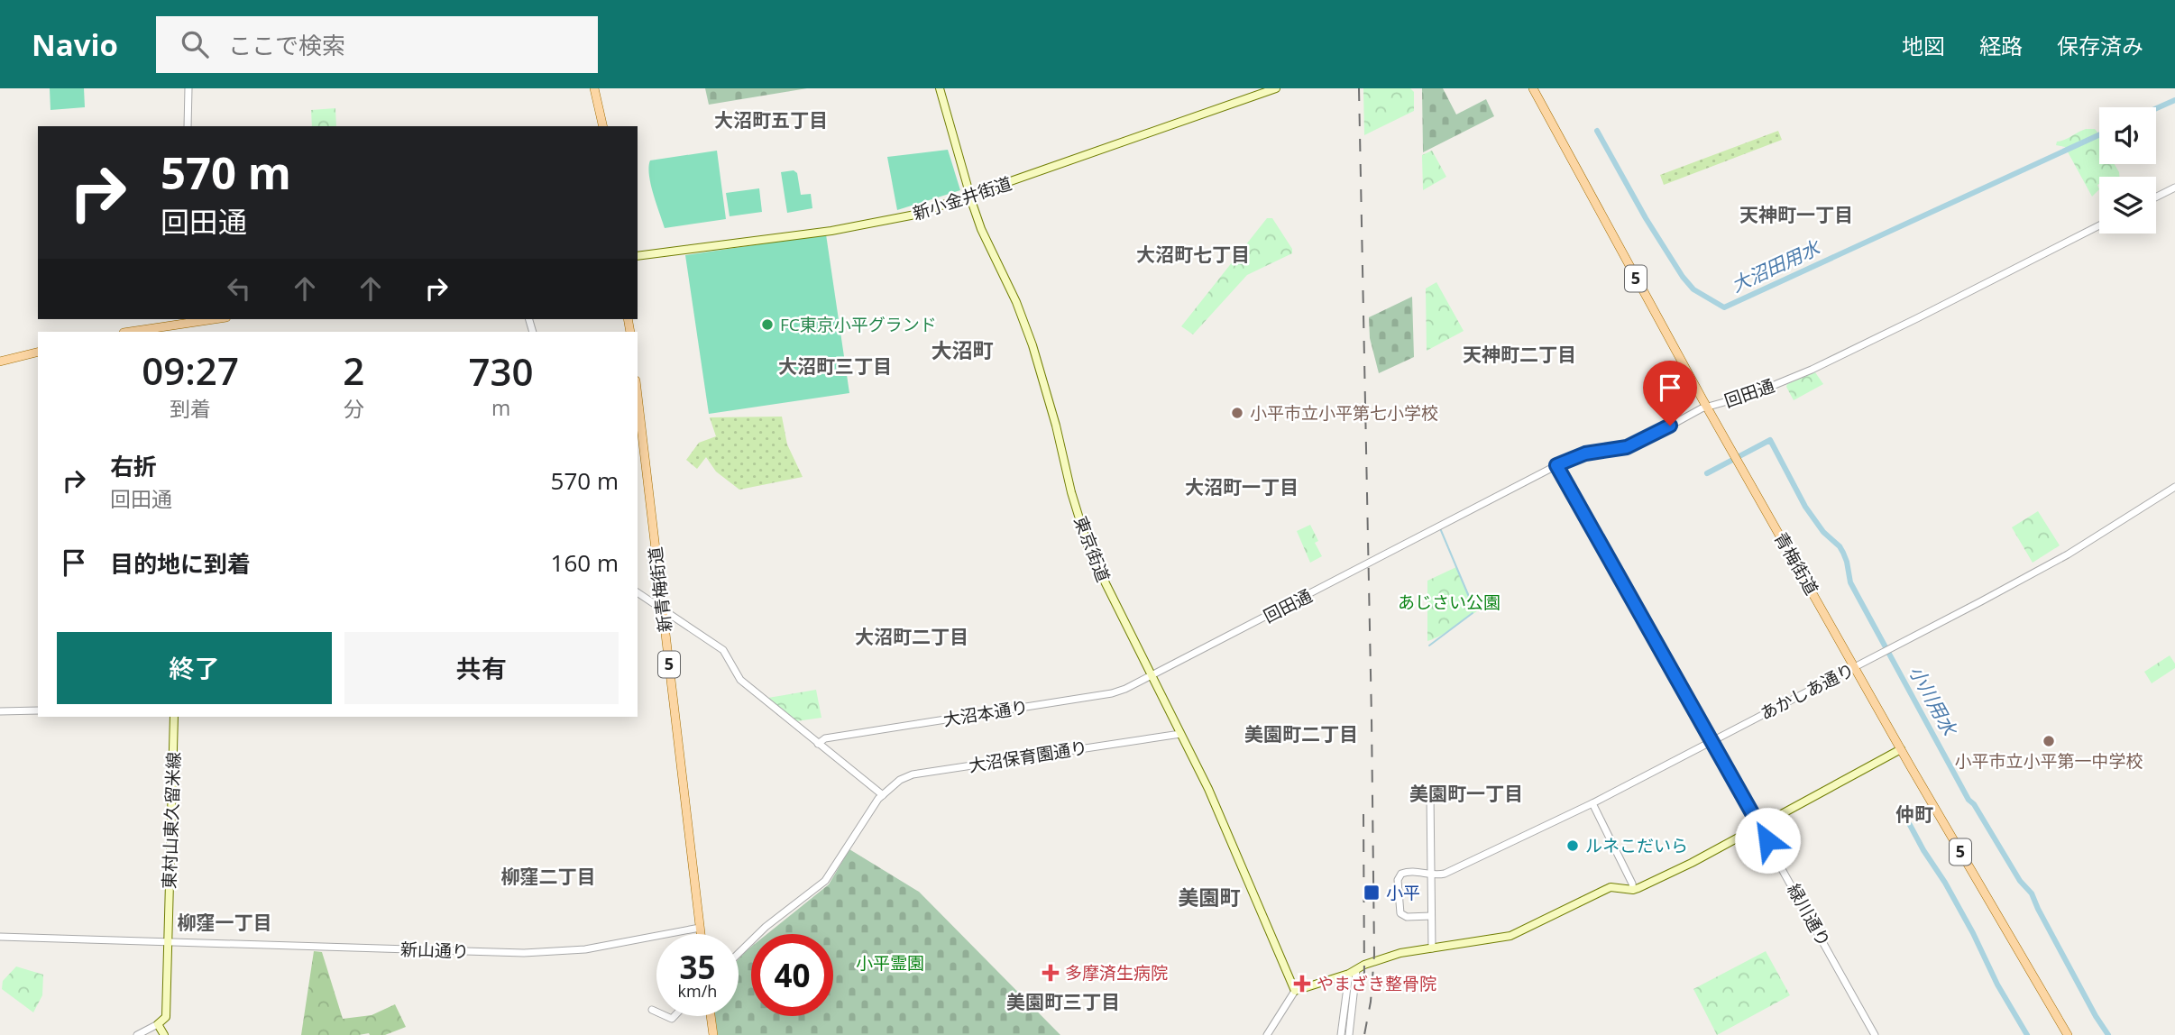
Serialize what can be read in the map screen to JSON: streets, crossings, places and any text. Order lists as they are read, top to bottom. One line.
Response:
{"streets":{"main road":["新小金井街道","5","東京街道","青梅街道","新青梅街道","東村山東久留米線"],"street":["回田通","あかしあ通り","大沼本通り","大沼保育園通り","緑川通り","新山通り"]},"crossings":[["新小金井街道","東京街道"],["回田通","東京街道"],["回田通","青梅街道"],["回田通","大沼本通り"],["回田通","緑川通り"],["東京街道","大沼本通り"],["東京街道","大沼保育園通り"],["青梅街道","あかしあ通り"],["新青梅街道","新山通り"],["あかしあ通り","緑川通り"],["東村山東久留米線","新山通り"]],"districts":["大沼町五丁目","天神町一丁目","大沼町七丁目","大沼町","天神町二丁目","大沼町三丁目","大沼町一丁目","大沼町二丁目","美園町二丁目","美園町一丁目","仲町","柳窪二丁目","美園町","柳窪一丁目","美園町三丁目"],"water":["大沼田用水","小川用水"],"parks":["あじさい公園","小平霊園"],"places":{"other":["FC東京小平グランド","小平市立小平第七小学校","小平市立小平第一中学校","ルネこだいら"],"transit":["小平"],"health":["多摩済生病院","やまざき整骨院"]},"page":{"header":"Navio","search":"ここで検索","nav":["地図","経路","保存済み"],"turn":["570 m","回田通"],"eta":["09:27","到着","2","分","730","m"],"list":[{"name":"右折","note":"回田通","value":"570 m"},{"name":"目的地に到着","value":"160 m"}],"buttons":["終了","共有"],"speed":"35 km/h","limit":"40"}}
